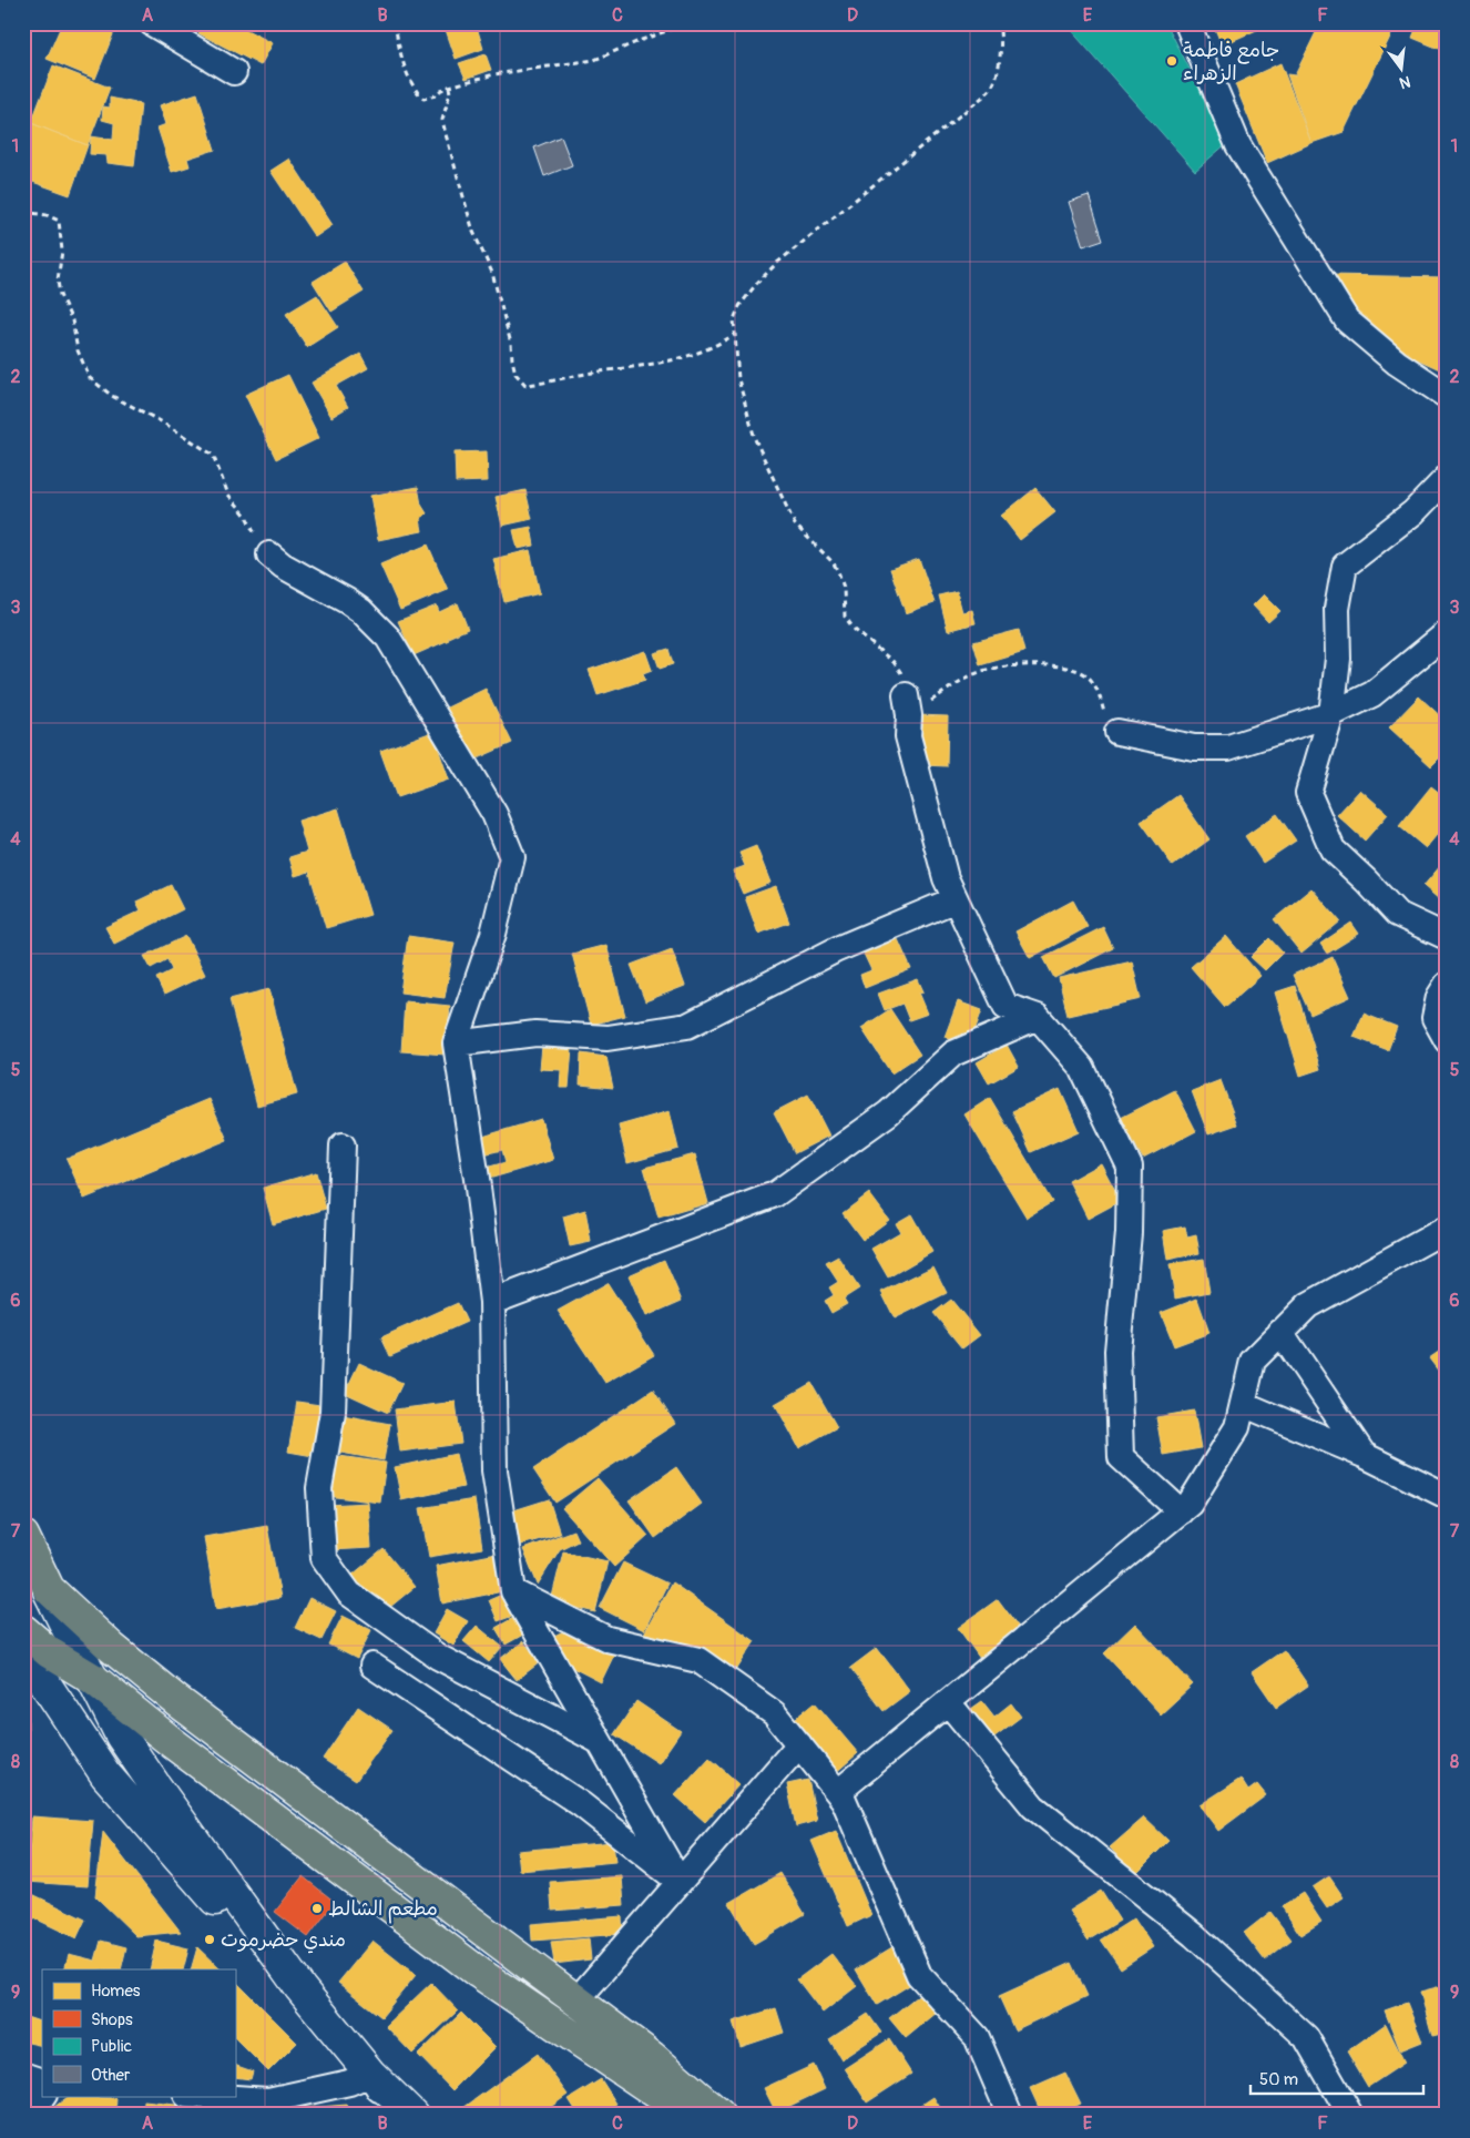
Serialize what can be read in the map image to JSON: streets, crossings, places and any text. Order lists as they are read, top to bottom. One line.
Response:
{"places":["جامع فاطمة الزهراء","مطعم الشالط","مندي حضرموت"],"legend":["Homes","Shops","Public","Other"],"scale_bar":"50 m","north":"bottom","grid":{"columns":["A","B","C","D","E","F"],"rows":["1","2","3","4","5","6","7","8","9"]}}
